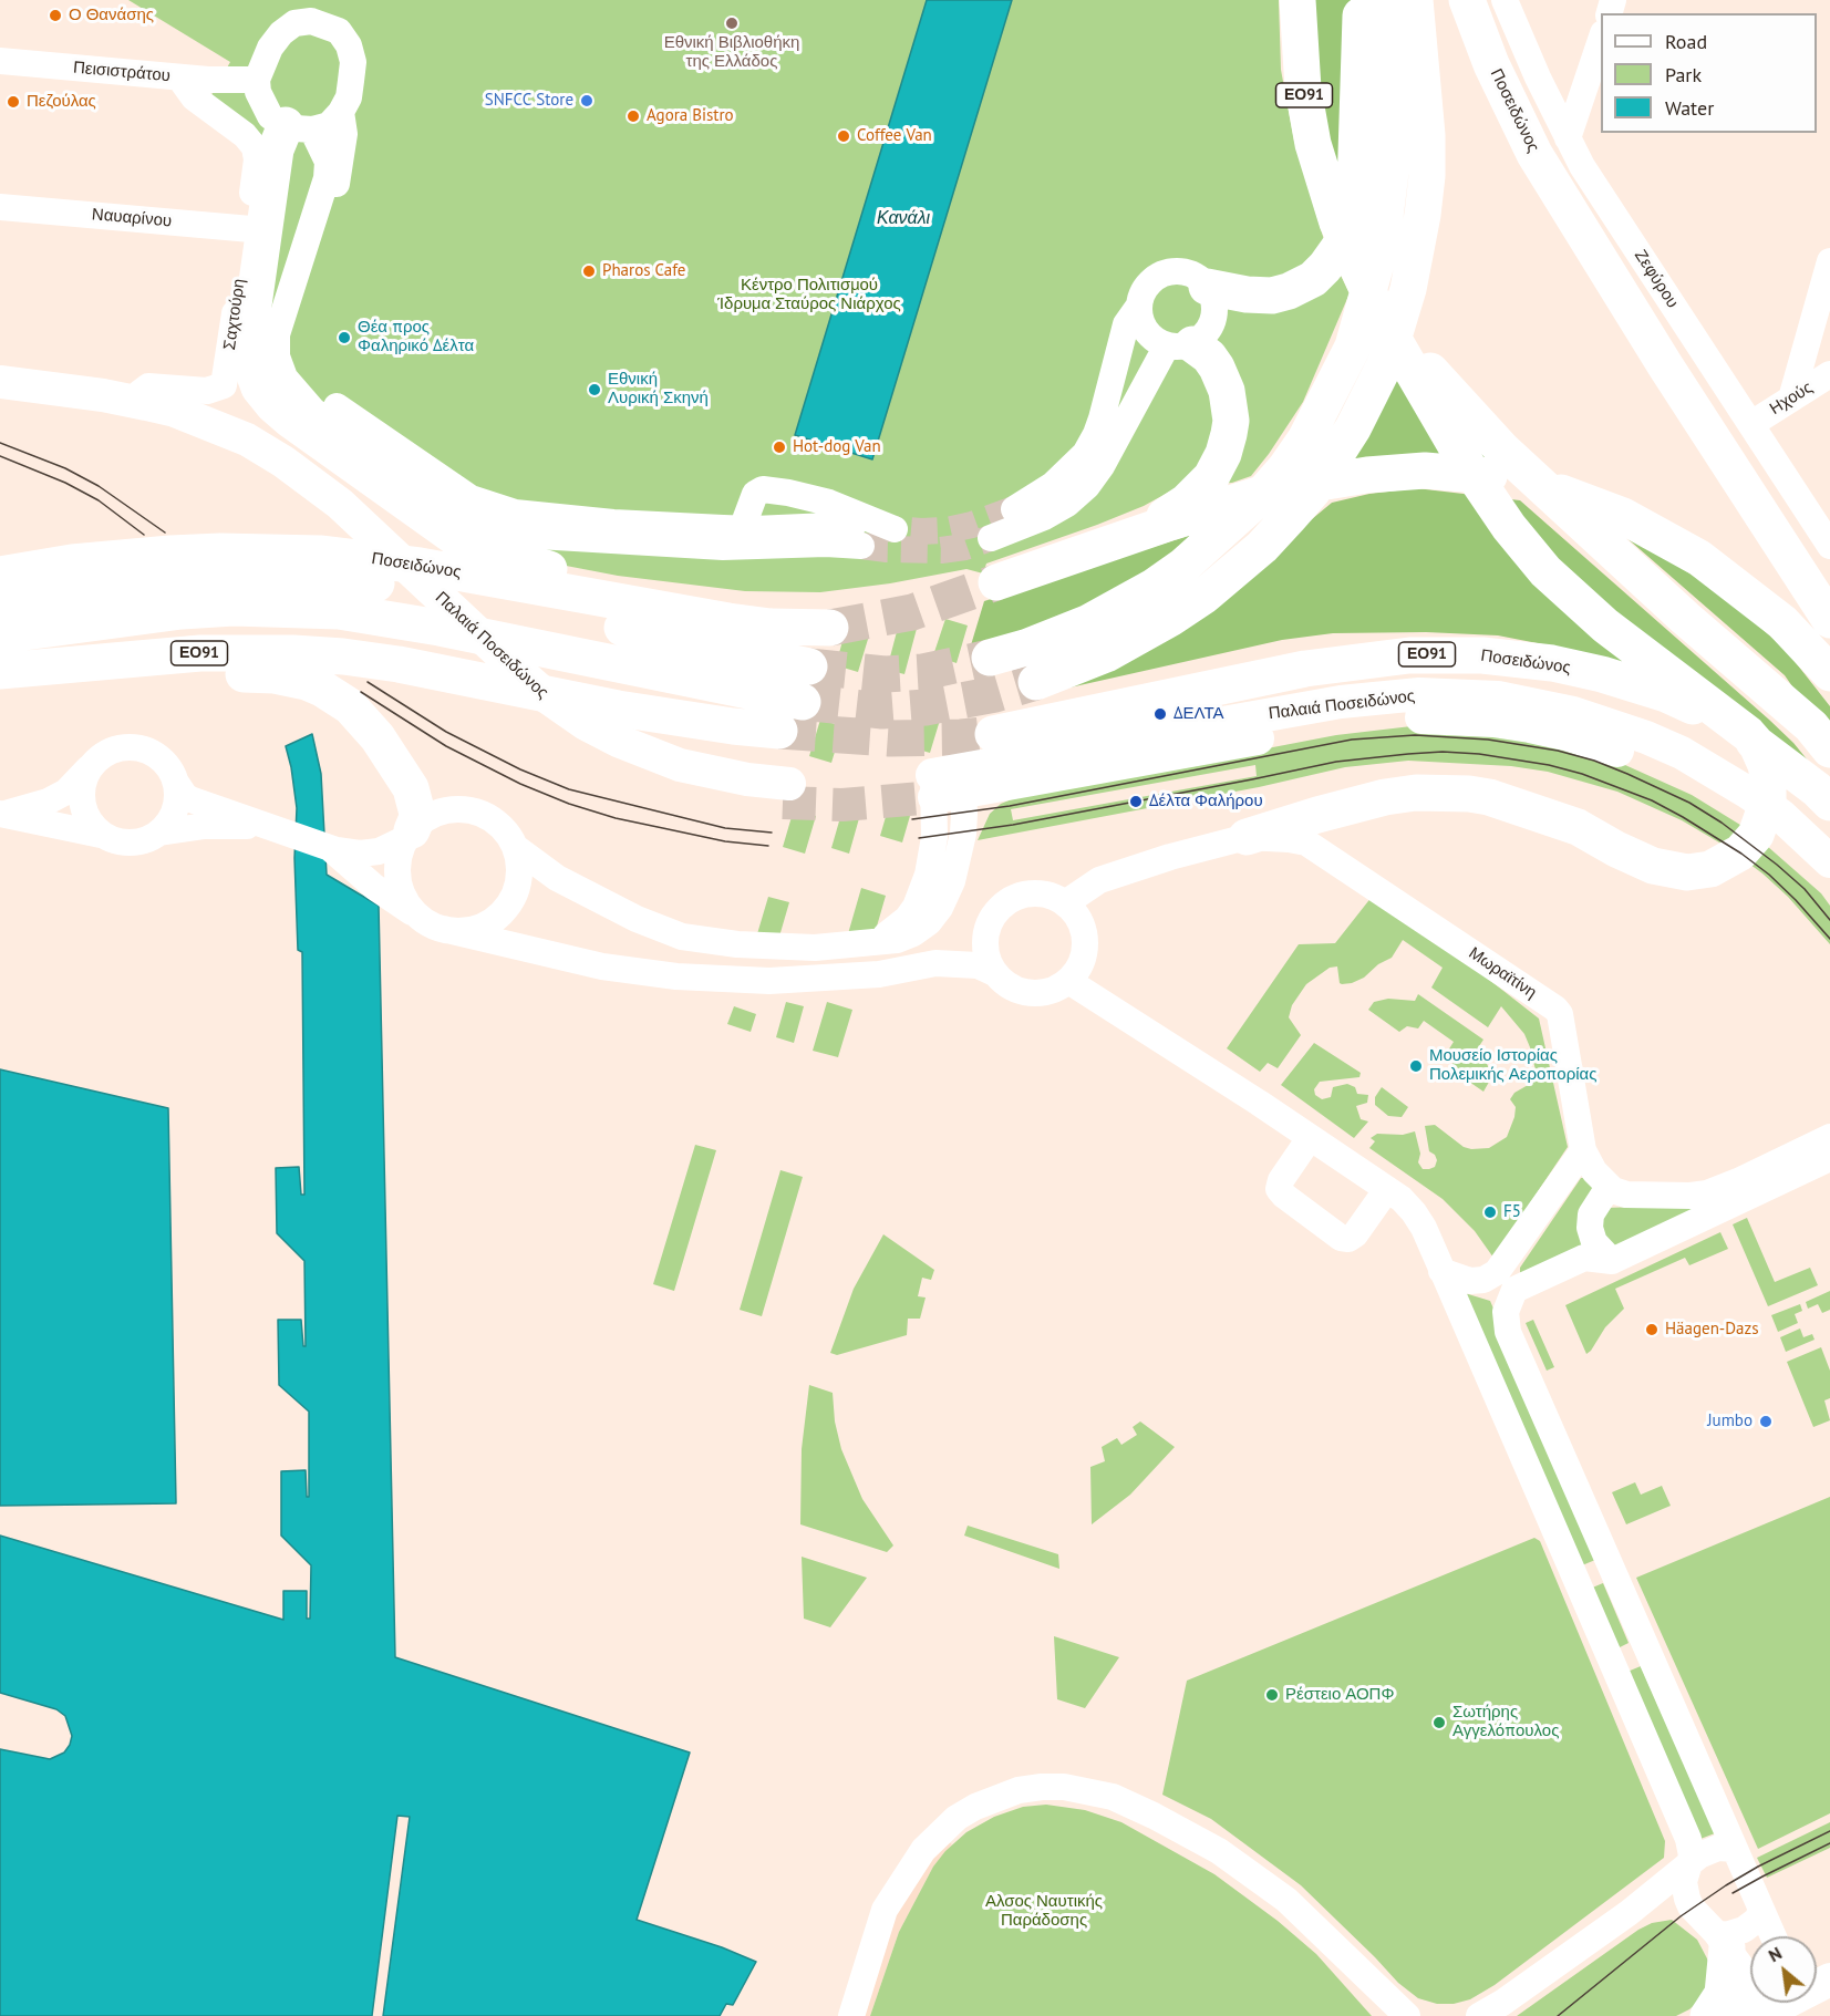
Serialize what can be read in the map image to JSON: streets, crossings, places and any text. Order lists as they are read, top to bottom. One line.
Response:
{"streets":{"highway":["ΕΟ91","Ποσειδώνος"],"main road":["Παλαιά Ποσειδώνος"],"street":["Πεισιστράτου","Ναυαρίνου","Ζεφύρου","Σαχτούρη","Ηχούς","Μωραϊτίνη"]},"crossings":[["Πεισιστράτου","Σαχτούρη"],["Ναυαρίνου","Σαχτούρη"],["Ζεφύρου","Ηχούς"],["Σαχτούρη","Παλαιά Ποσειδώνος"]],"water":["Κανάλι"],"parks":["Κέντρο Πολιτισμού Ίδρυμα Σταύρος Νιάρχος","Αλσος Ναυτικής Παράδοσης"],"places":["Ο Θανάσης","Εθνική Βιβλιοθήκη της Ελλάδος","SNFCC Store","Πεζούλας","Agora Bistro","Coffee Van","Pharos Cafe","Θέα προς Φαληρικό Δέλτα","Εθνική Λυρική Σκηνή","Hot-dog Van","ΔΕΛΤΑ","Δέλτα Φαλήρου","Μουσείο Ιστορίας Πολεμικής Αεροπορίας","F5","Häagen-Dazs","Jumbo","Ρέστειο ΑΟΠΦ","Σωτήρης Αγγελόπουλος"],"legend":["Road","Park","Water"],"north":"top left"}
